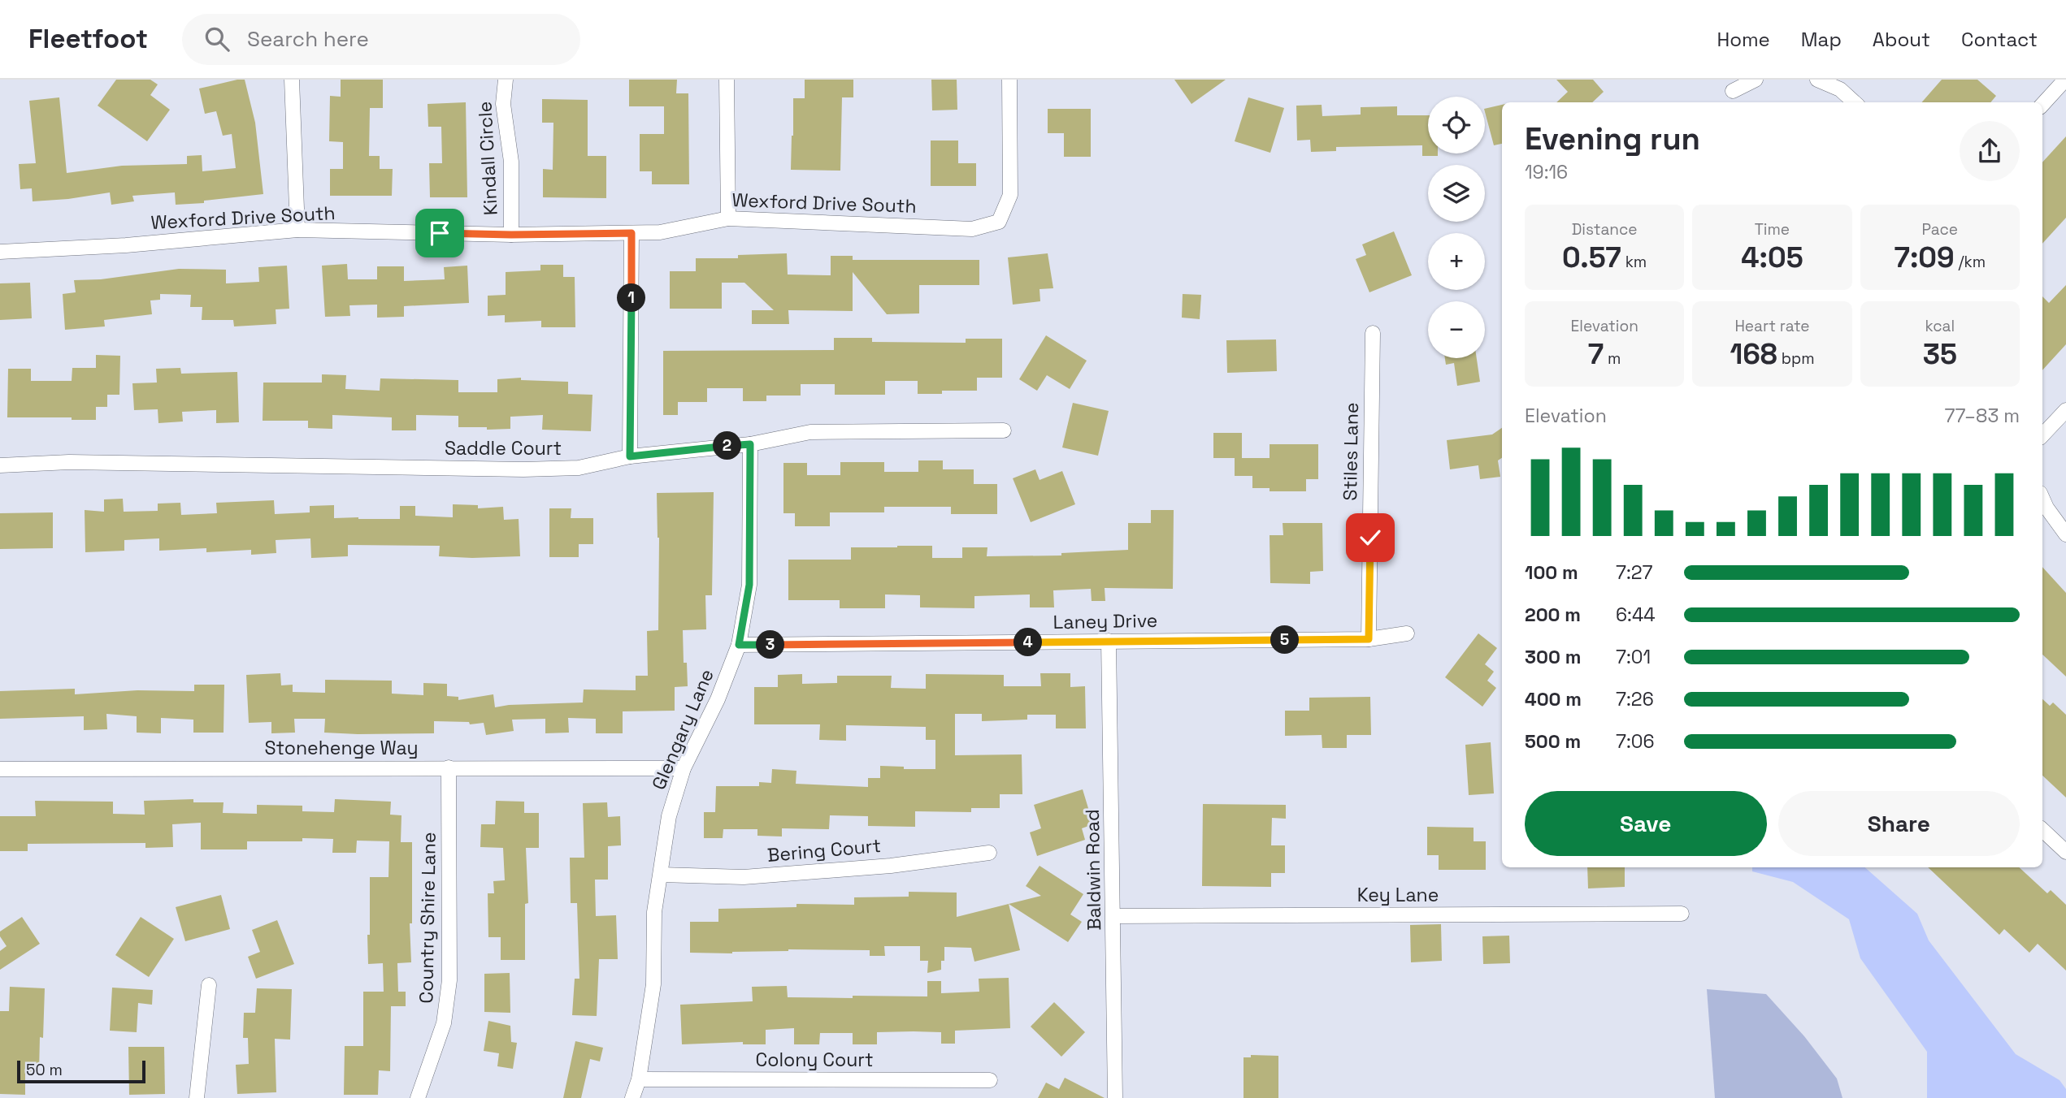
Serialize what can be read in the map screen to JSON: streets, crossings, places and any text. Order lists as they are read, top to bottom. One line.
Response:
{"streets":{"street":["Kindall Circle","Wexford Drive South","Saddle Court","Stiles Lane","Laney Drive","Glengary Lane","Stonehenge Way","Bering Court","Baldwin Road","Key Lane","Country Shire Lane","Colony Court"]},"crossings":[["Kindall Circle","Wexford Drive South"],["Saddle Court","Glengary Lane"],["Stiles Lane","Laney Drive"],["Laney Drive","Glengary Lane"],["Laney Drive","Baldwin Road"],["Glengary Lane","Stonehenge Way"],["Glengary Lane","Bering Court"],["Glengary Lane","Colony Court"],["Stonehenge Way","Country Shire Lane"],["Baldwin Road","Key Lane"]],"scale_bar":"50 m","page":{"header":"Fleetfoot","search":"Search here","nav":["Home","Map","About","Contact"],"map_buttons":["+","−"],"heading":["Evening run","19:16"],"stats":[["Distance","0.57 km"],["Time","4:05"],["Pace","7:09 /km"],["Elevation","7 m"],["Heart rate","168 bpm"],["kcal","35"]],"pins":["1","2","5","4","3"],"chart":["Elevation","77–83 m"],"list":[{"name":"100 m","note":"7:27"},{"name":"200 m","note":"6:44"},{"name":"300 m","note":"7:01"},{"name":"400 m","note":"7:26"},{"name":"500 m","note":"7:06"}],"buttons":["Save","Share"],"scale":"50 m"}}
